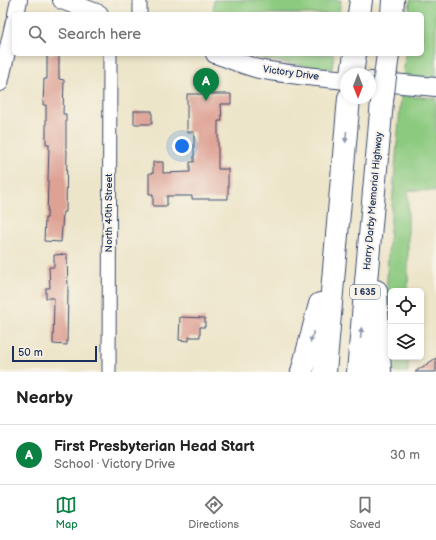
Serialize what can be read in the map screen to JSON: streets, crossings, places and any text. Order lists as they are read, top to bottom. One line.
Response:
{"streets":{"highway":["Harry Darby Memorial Highway","I 635"],"main road":["Victory Drive"],"street":["North 40th Street"]},"scale_bar":"50 m","north":"bottom","page":{"search":"Search here","pins":"A","scale":"50 m","heading":"Nearby","list":[{"mark":"A","name":"First Presbyterian Head Start","note":"School · Victory Drive","value":"30 m"}],"nav":["Map","Directions","Saved"]}}
